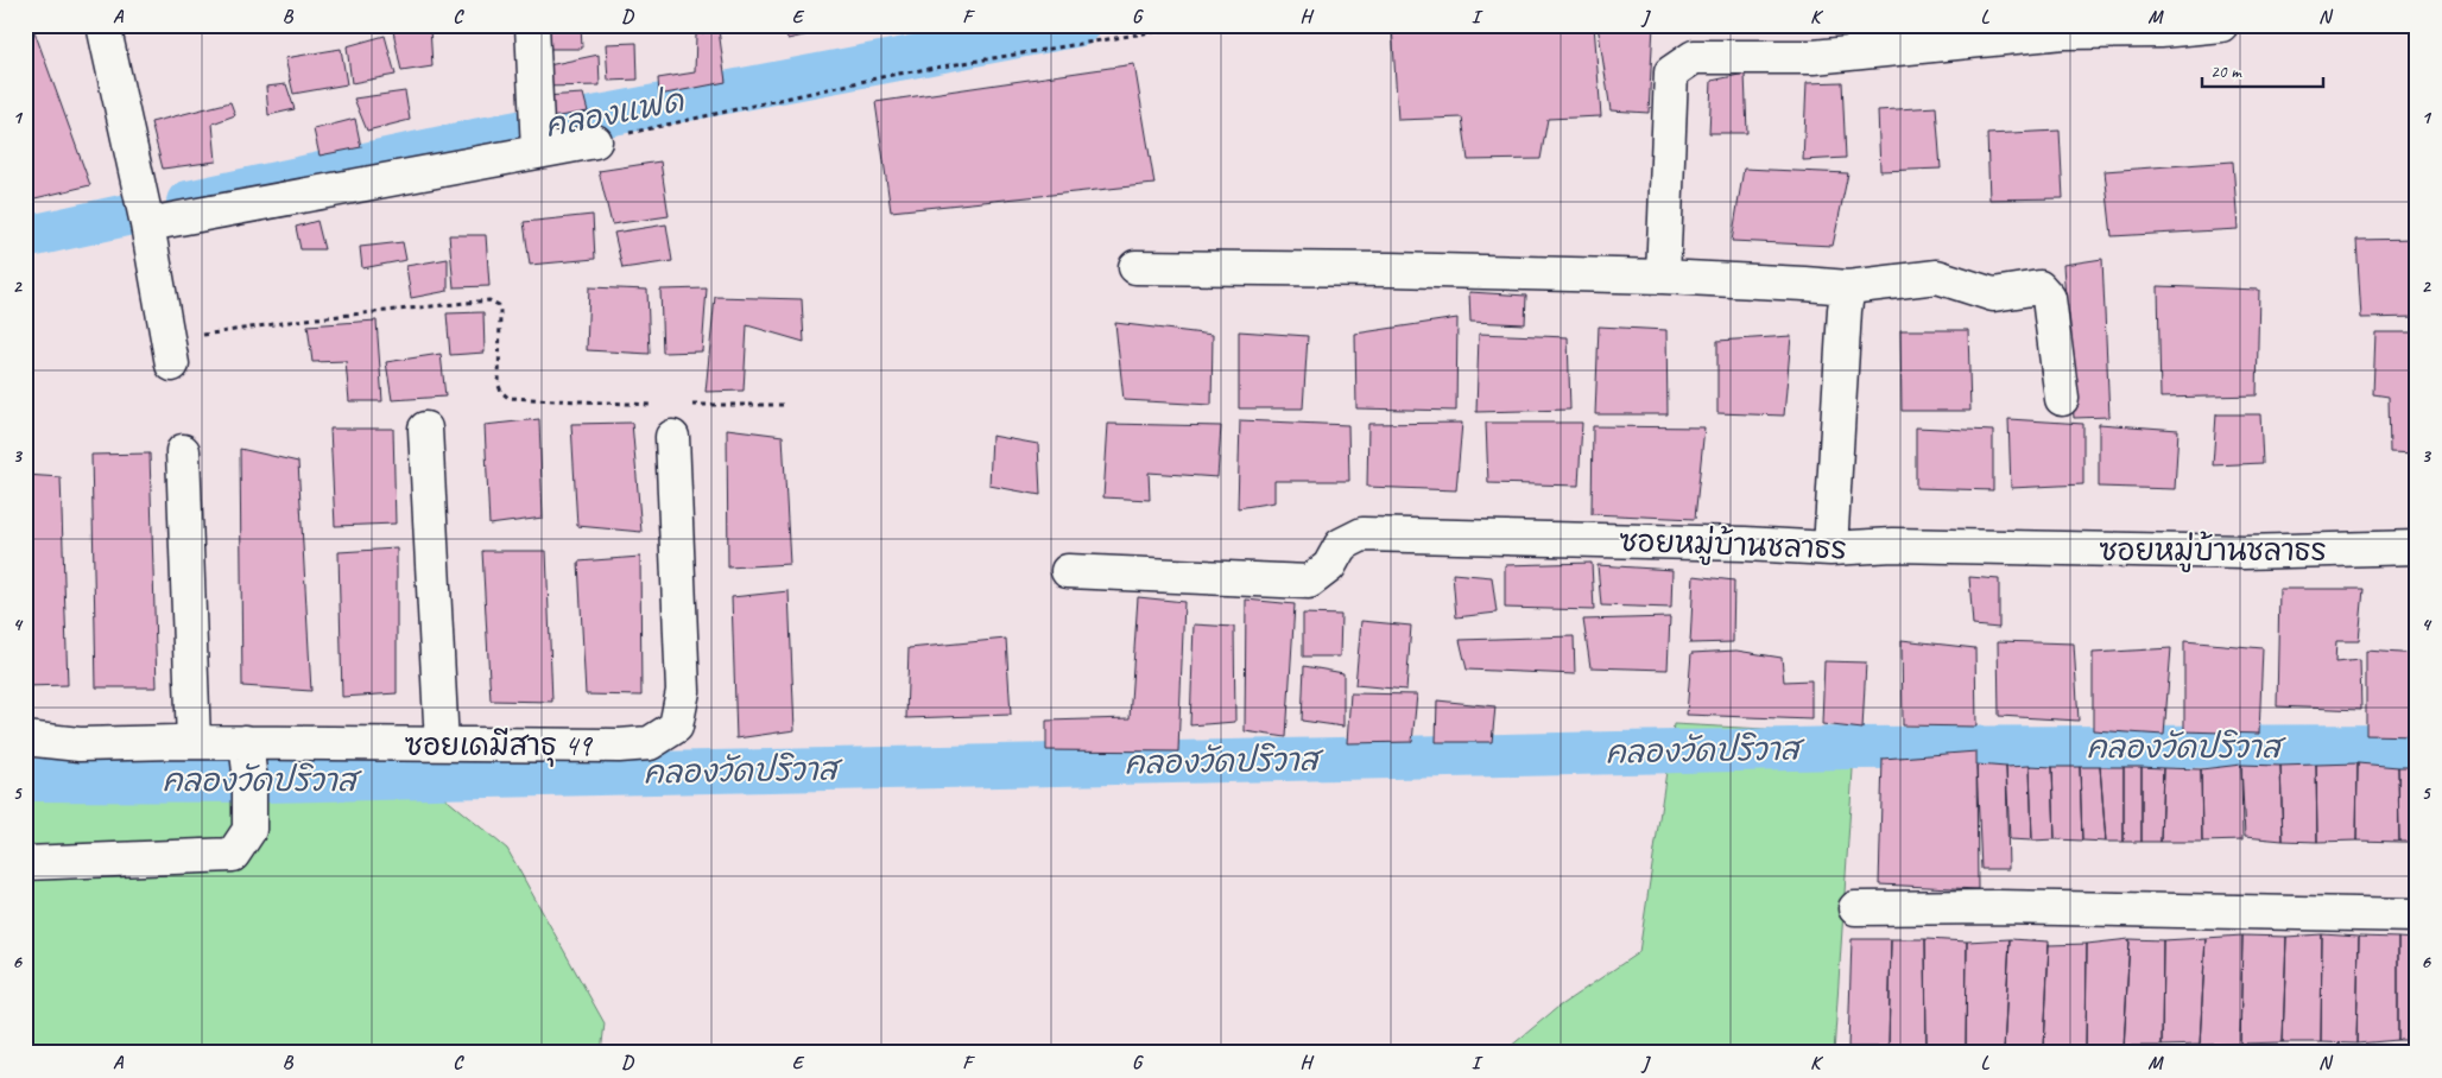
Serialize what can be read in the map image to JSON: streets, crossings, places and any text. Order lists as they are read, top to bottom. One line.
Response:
{"streets":{"street":["ซอยหมู่บ้านชลาธร","ซอยเดมีสาธุ 49"]},"water":["คลองแฟด","คลองวัดปริวาส"],"scale_bar":"20 m","grid":{"columns":["A","B","C","D","E","F","G","H","I","J","K","L","M","N"],"rows":["1","2","3","4","5","6"]}}
